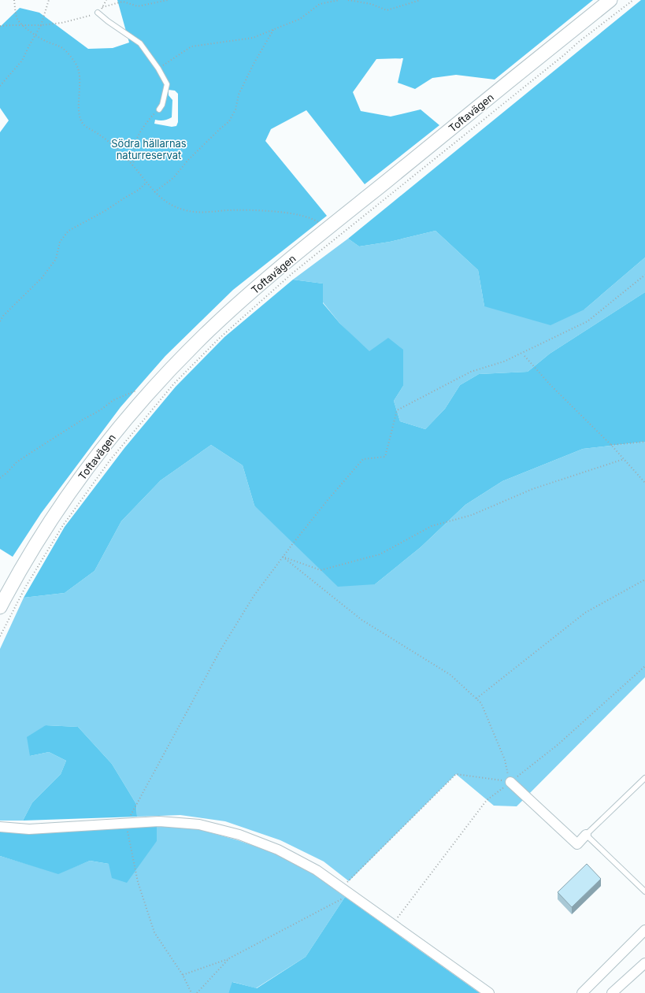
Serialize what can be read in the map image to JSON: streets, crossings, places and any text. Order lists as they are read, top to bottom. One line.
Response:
{"streets":{"main road":["Toftavägen"]},"parks":["Södra hällarnas naturreservat"]}
